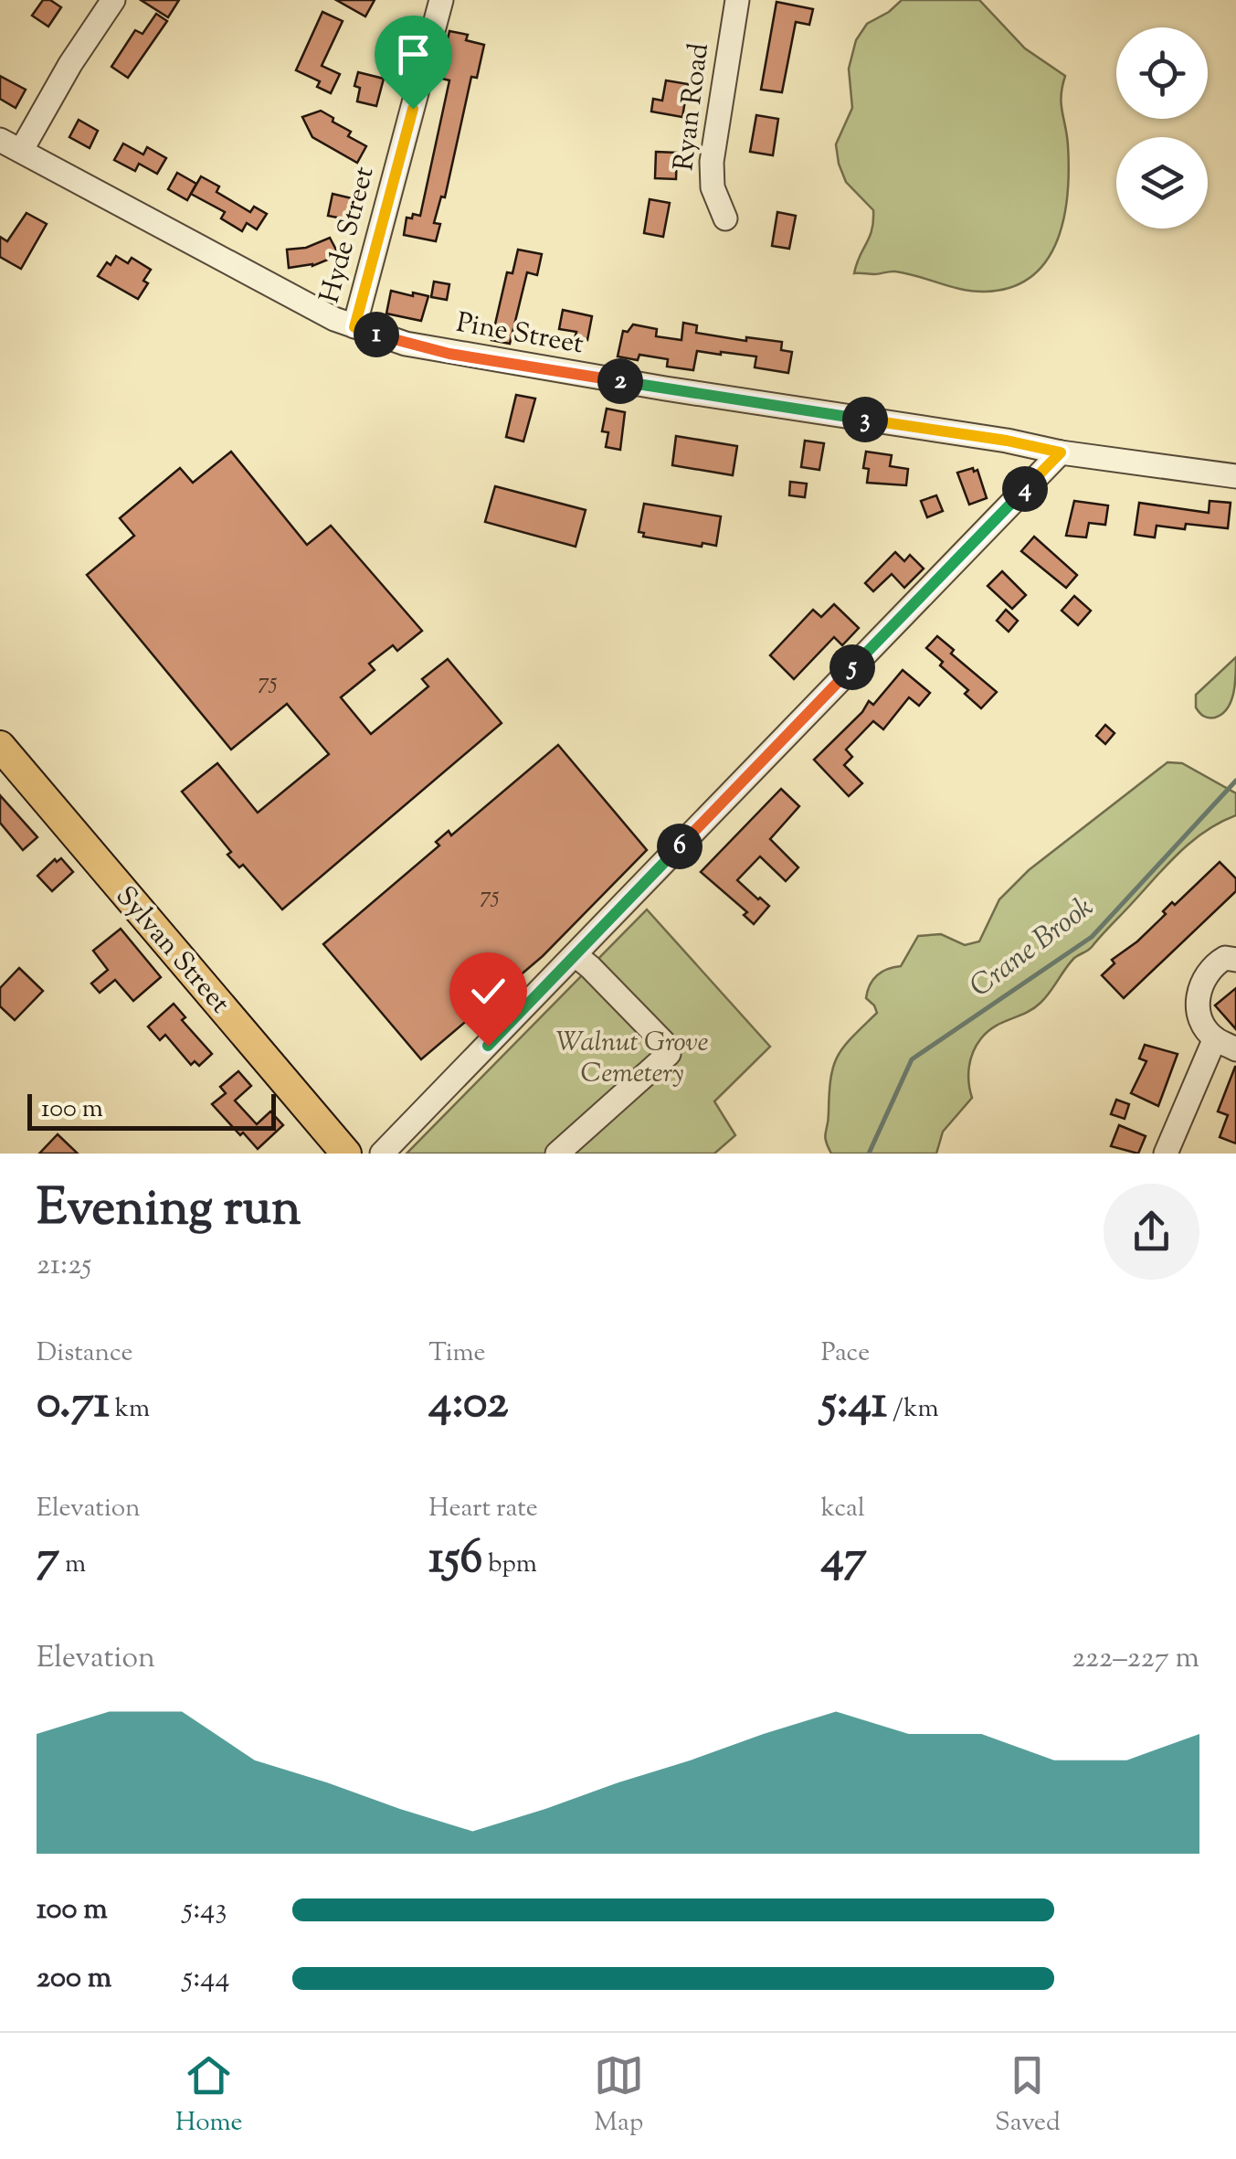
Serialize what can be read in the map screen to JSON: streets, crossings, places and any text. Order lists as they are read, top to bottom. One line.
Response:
{"streets":{"main road":["Sylvan Street"],"street":["Ryan Road","Hyde Street","Pine Street"]},"crossings":[["Hyde Street","Pine Street"]],"water":["Crane Brook"],"parks":["Walnut Grove Cemetery"],"house_numbers":["75","75"],"scale_bar":"100 m","page":{"pins":["1","2","3","4","5","6"],"scale":"100 m","heading":["Evening run","21:25"],"stats":[["Distance","0.71 km"],["Time","4:02"],["Pace","5:41 /km"],["Elevation","7 m"],["Heart rate","156 bpm"],["kcal","47"]],"chart":["Elevation","222–227 m"],"list":[{"name":"100 m","note":"5:43"},{"name":"200 m","note":"5:44"}],"tabs":["Home","Map","Saved"]}}
